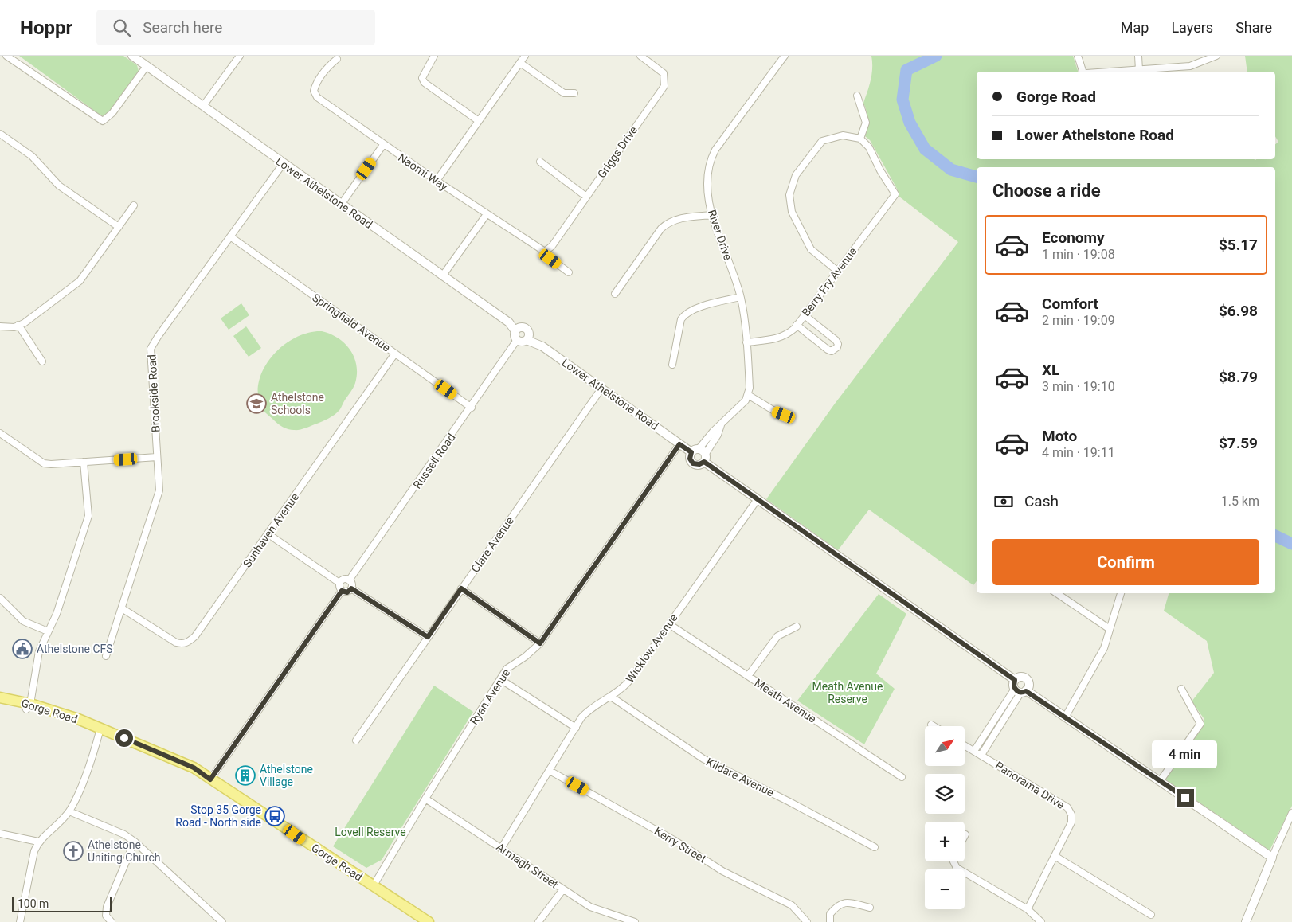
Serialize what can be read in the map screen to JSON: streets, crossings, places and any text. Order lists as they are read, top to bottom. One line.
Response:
{"streets":{"main road":["Gorge Road"],"street":["Griggs Drive","Naomi Way","Lower Athelstone Road","River Drive","Berry Fry Avenue","Springfield Avenue","Brookside Road","Russell Road","Sunhaven Avenue","Clare Avenue","Wicklow Avenue","Ryan Avenue","Meath Avenue","Kildare Avenue","Panorama Drive","Kerry Street","Armagh Street"]},"crossings":[["Griggs Drive","Naomi Way"],["Lower Athelstone Road","Brookside Road"],["Lower Athelstone Road","Russell Road"],["Lower Athelstone Road","Clare Avenue"],["Lower Athelstone Road","Wicklow Avenue"],["Lower Athelstone Road","Ryan Avenue"],["River Drive","Berry Fry Avenue"],["Springfield Avenue","Brookside Road"],["Springfield Avenue","Russell Road"],["Springfield Avenue","Sunhaven Avenue"],["Brookside Road","Sunhaven Avenue"],["Wicklow Avenue","Meath Avenue"],["Wicklow Avenue","Kildare Avenue"],["Wicklow Avenue","Kerry Street"],["Wicklow Avenue","Armagh Street"],["Ryan Avenue","Gorge Road"],["Ryan Avenue","Armagh Street"]],"parks":["Meath Avenue Reserve","Lovell Reserve"],"places":{"school or university":["Athelstone Schools"],"public building":["Athelstone CFS"],"building":["Athelstone Village"],"bus stop":["Stop 35 Gorge Road - North side"],"church":["Athelstone Uniting Church"]},"scale_bar":"100 m","north":"top right","page":{"header":"Hoppr","search":"Search here","nav":["Map","Layers","Share"],"banner":["Gorge Road","Lower Athelstone Road"],"heading":"Choose a ride","list":[{"name":"Economy","note":"1 min · 19:08","value":"$5.17"},{"name":"Comfort","note":"2 min · 19:09","value":"$6.98"},{"name":"XL","note":"3 min · 19:10","value":"$8.79"},{"name":"Moto","note":"4 min · 19:11","value":"$7.59"}],"pay":["Cash","1.5 km"],"buttons":"Confirm","map_buttons":["+","−"],"bubble":"4 min","scale":"100 m"}}
